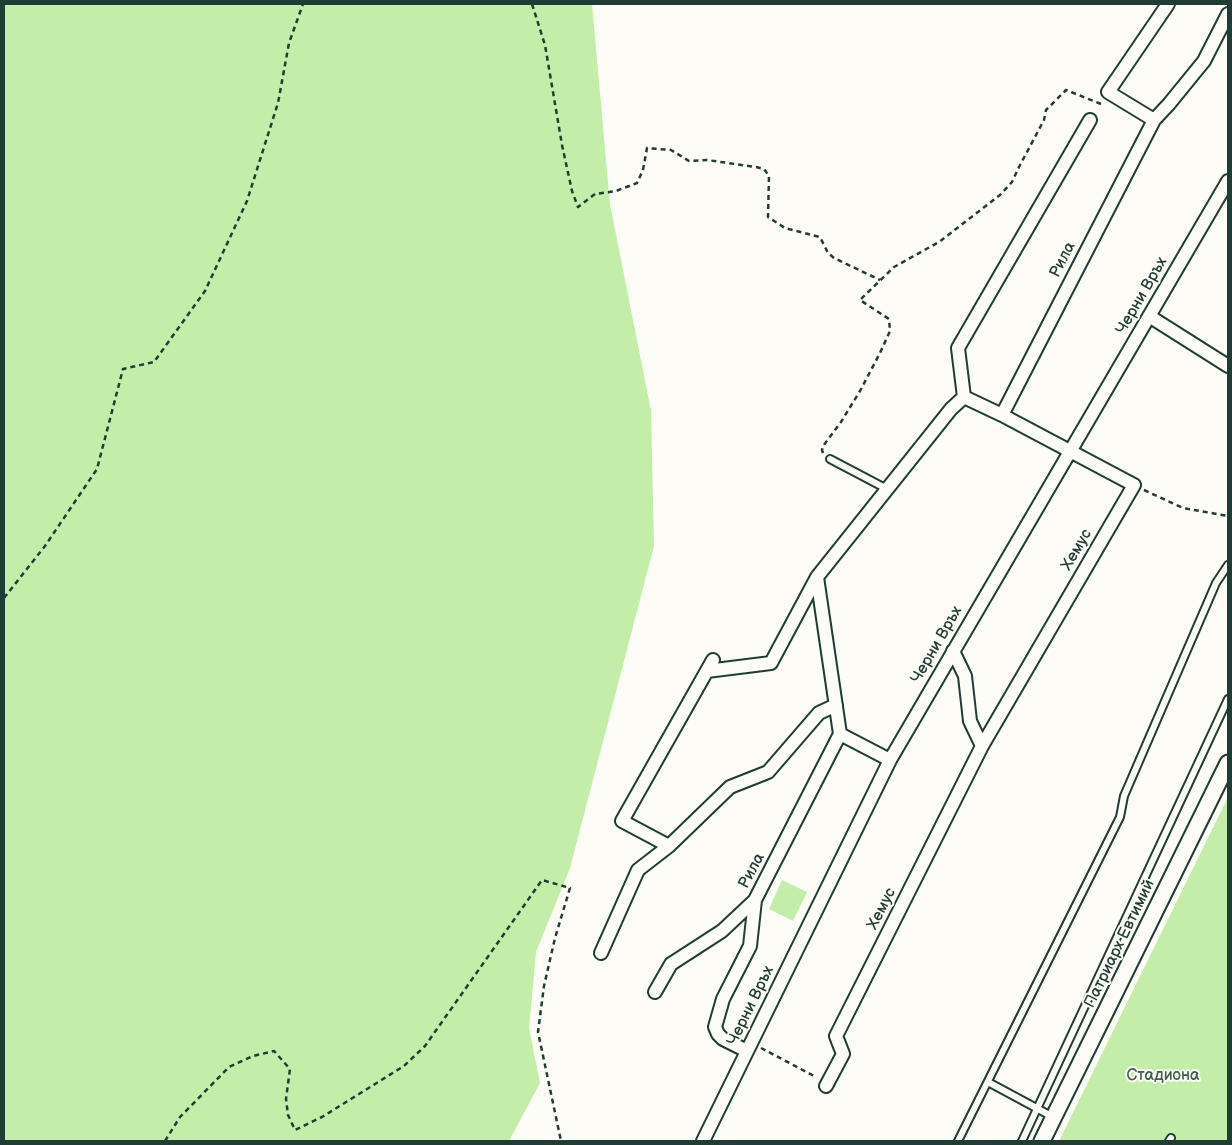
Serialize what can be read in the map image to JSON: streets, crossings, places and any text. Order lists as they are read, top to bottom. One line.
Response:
{"streets":{"street":["Рила","Черни Връх","Хемус","Патриарх Евтимий"]},"parks":["Стадиона"]}
